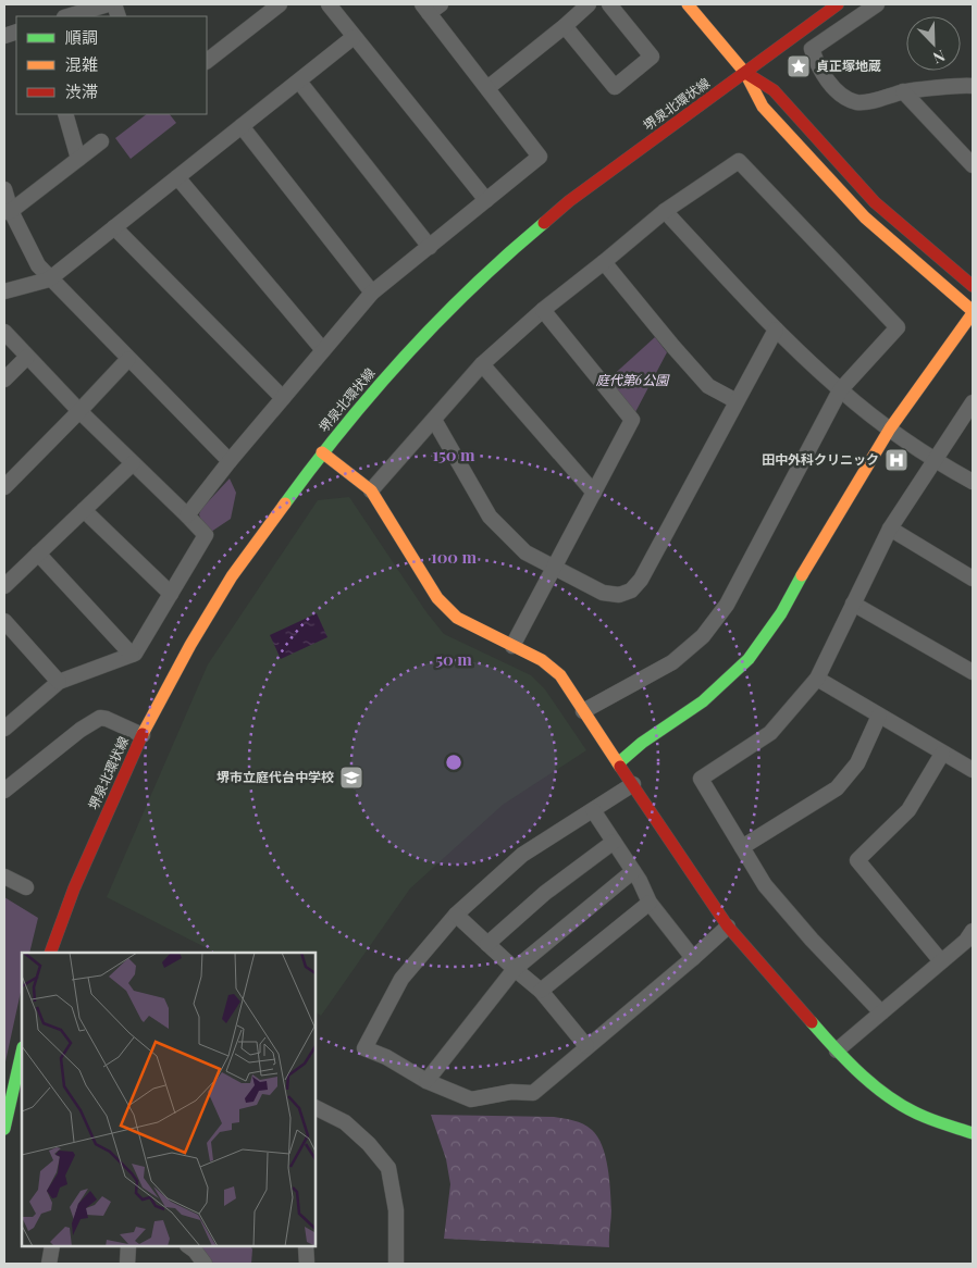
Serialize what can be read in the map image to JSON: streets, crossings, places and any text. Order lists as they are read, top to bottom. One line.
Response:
{"streets":{"street":["堺泉北環状線"]},"parks":["庭代第6公園"],"places":{"place":["貞正塚地蔵"],"hospital":["田中外科クリニック"],"school or university":["堺市立庭代台中学校"]},"legend":["順調","混雑","渋滞"],"north":"bottom right","rings":["150 m","100 m","50 m"]}
